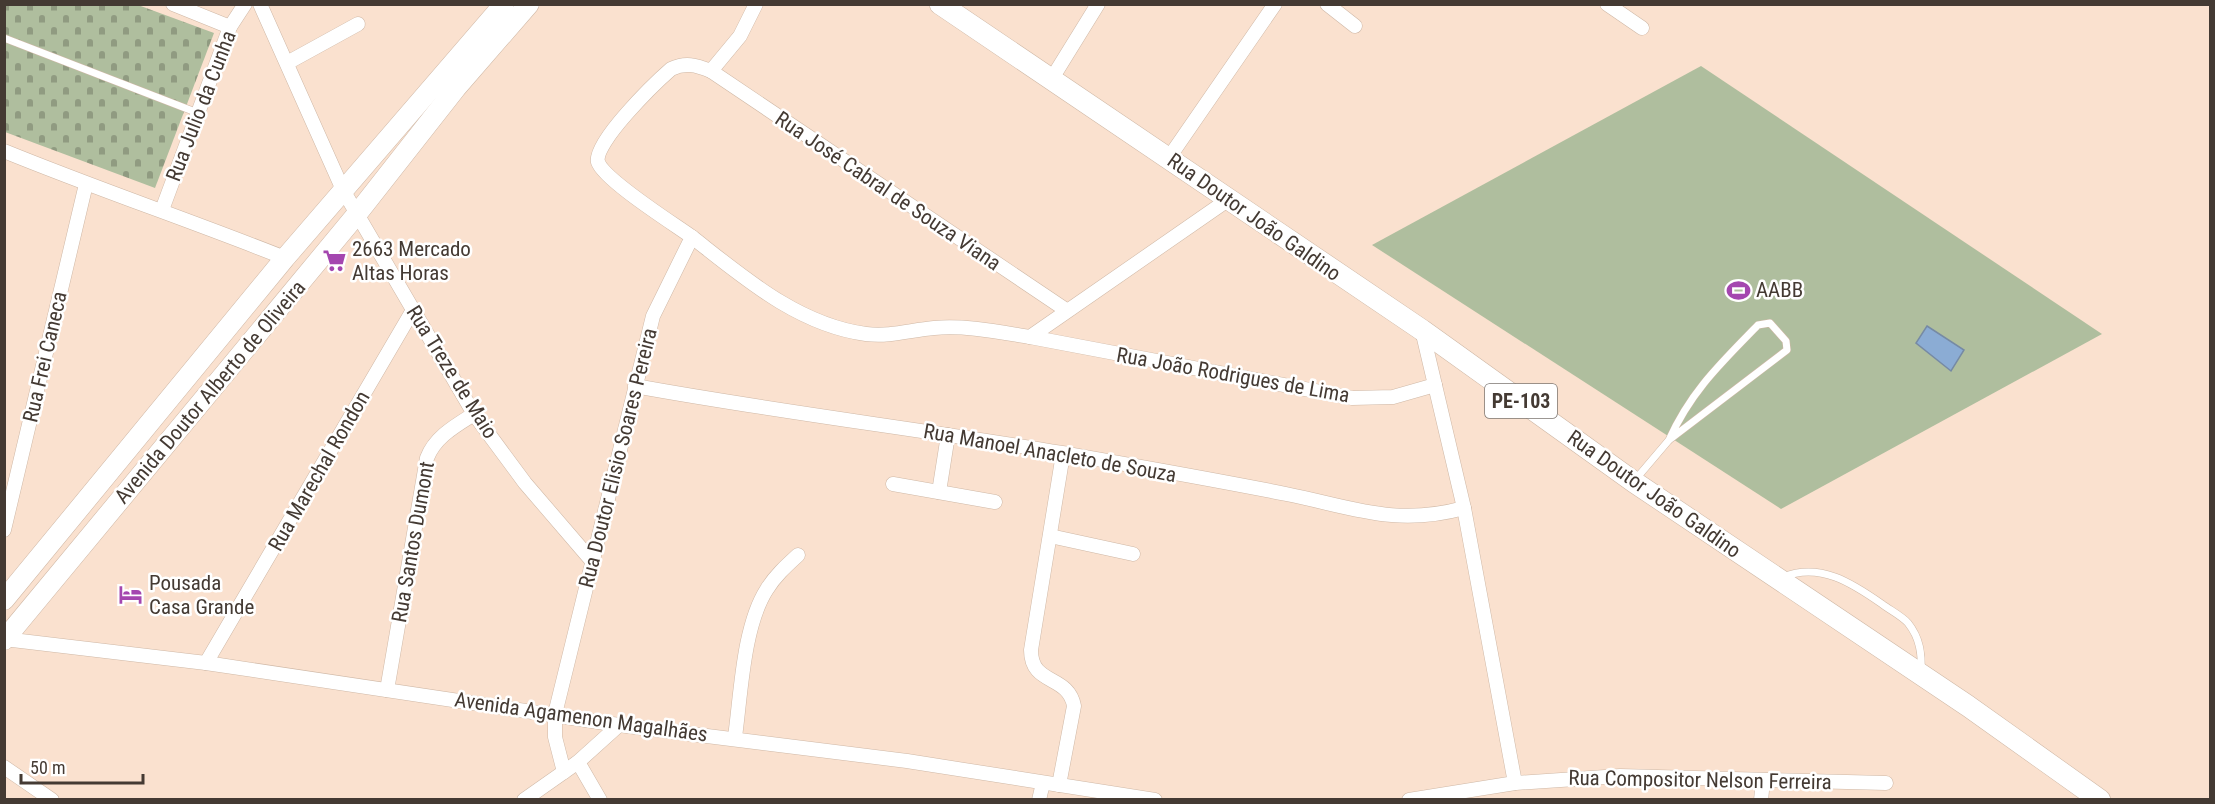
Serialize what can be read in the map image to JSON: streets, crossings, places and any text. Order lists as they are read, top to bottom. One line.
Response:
{"streets":{"main road":["Rua Doutor João Galdino","PE-103"],"street":["Rua Julio da Cunha","Rua José Cabral de Souza Viana","Rua Frei Caneca","Rua Treze de Maio","Rua João Rodrigues de Lima","Avenida Doutor Alberto de Oliveira","Rua Manoel Anacleto de Souza","Rua Doutor Elisio Soares Pereira","Rua Marechal Rondon","Rua Santos Dumont","Avenida Agamenon Magalhães","Rua Compositor Nelson Ferreira"]},"crossings":[["Rua Treze de Maio","Avenida Doutor Alberto de Oliveira"],["Rua Treze de Maio","Rua Doutor Elisio Soares Pereira"],["Rua Treze de Maio","Rua Marechal Rondon"],["Rua Treze de Maio","Rua Santos Dumont"],["Rua João Rodrigues de Lima","Rua Doutor Elisio Soares Pereira"],["Avenida Doutor Alberto de Oliveira","Avenida Agamenon Magalhães"],["Rua Manoel Anacleto de Souza","Rua Doutor Elisio Soares Pereira"],["Rua Doutor Elisio Soares Pereira","Avenida Agamenon Magalhães"],["Rua Marechal Rondon","Avenida Agamenon Magalhães"],["Rua Santos Dumont","Avenida Agamenon Magalhães"]],"places":{"supermarket":["2663 Mercado Altas Horas"],"sports":["AABB"],"hotel":["Pousada Casa Grande"]},"scale_bar":"50 m"}
